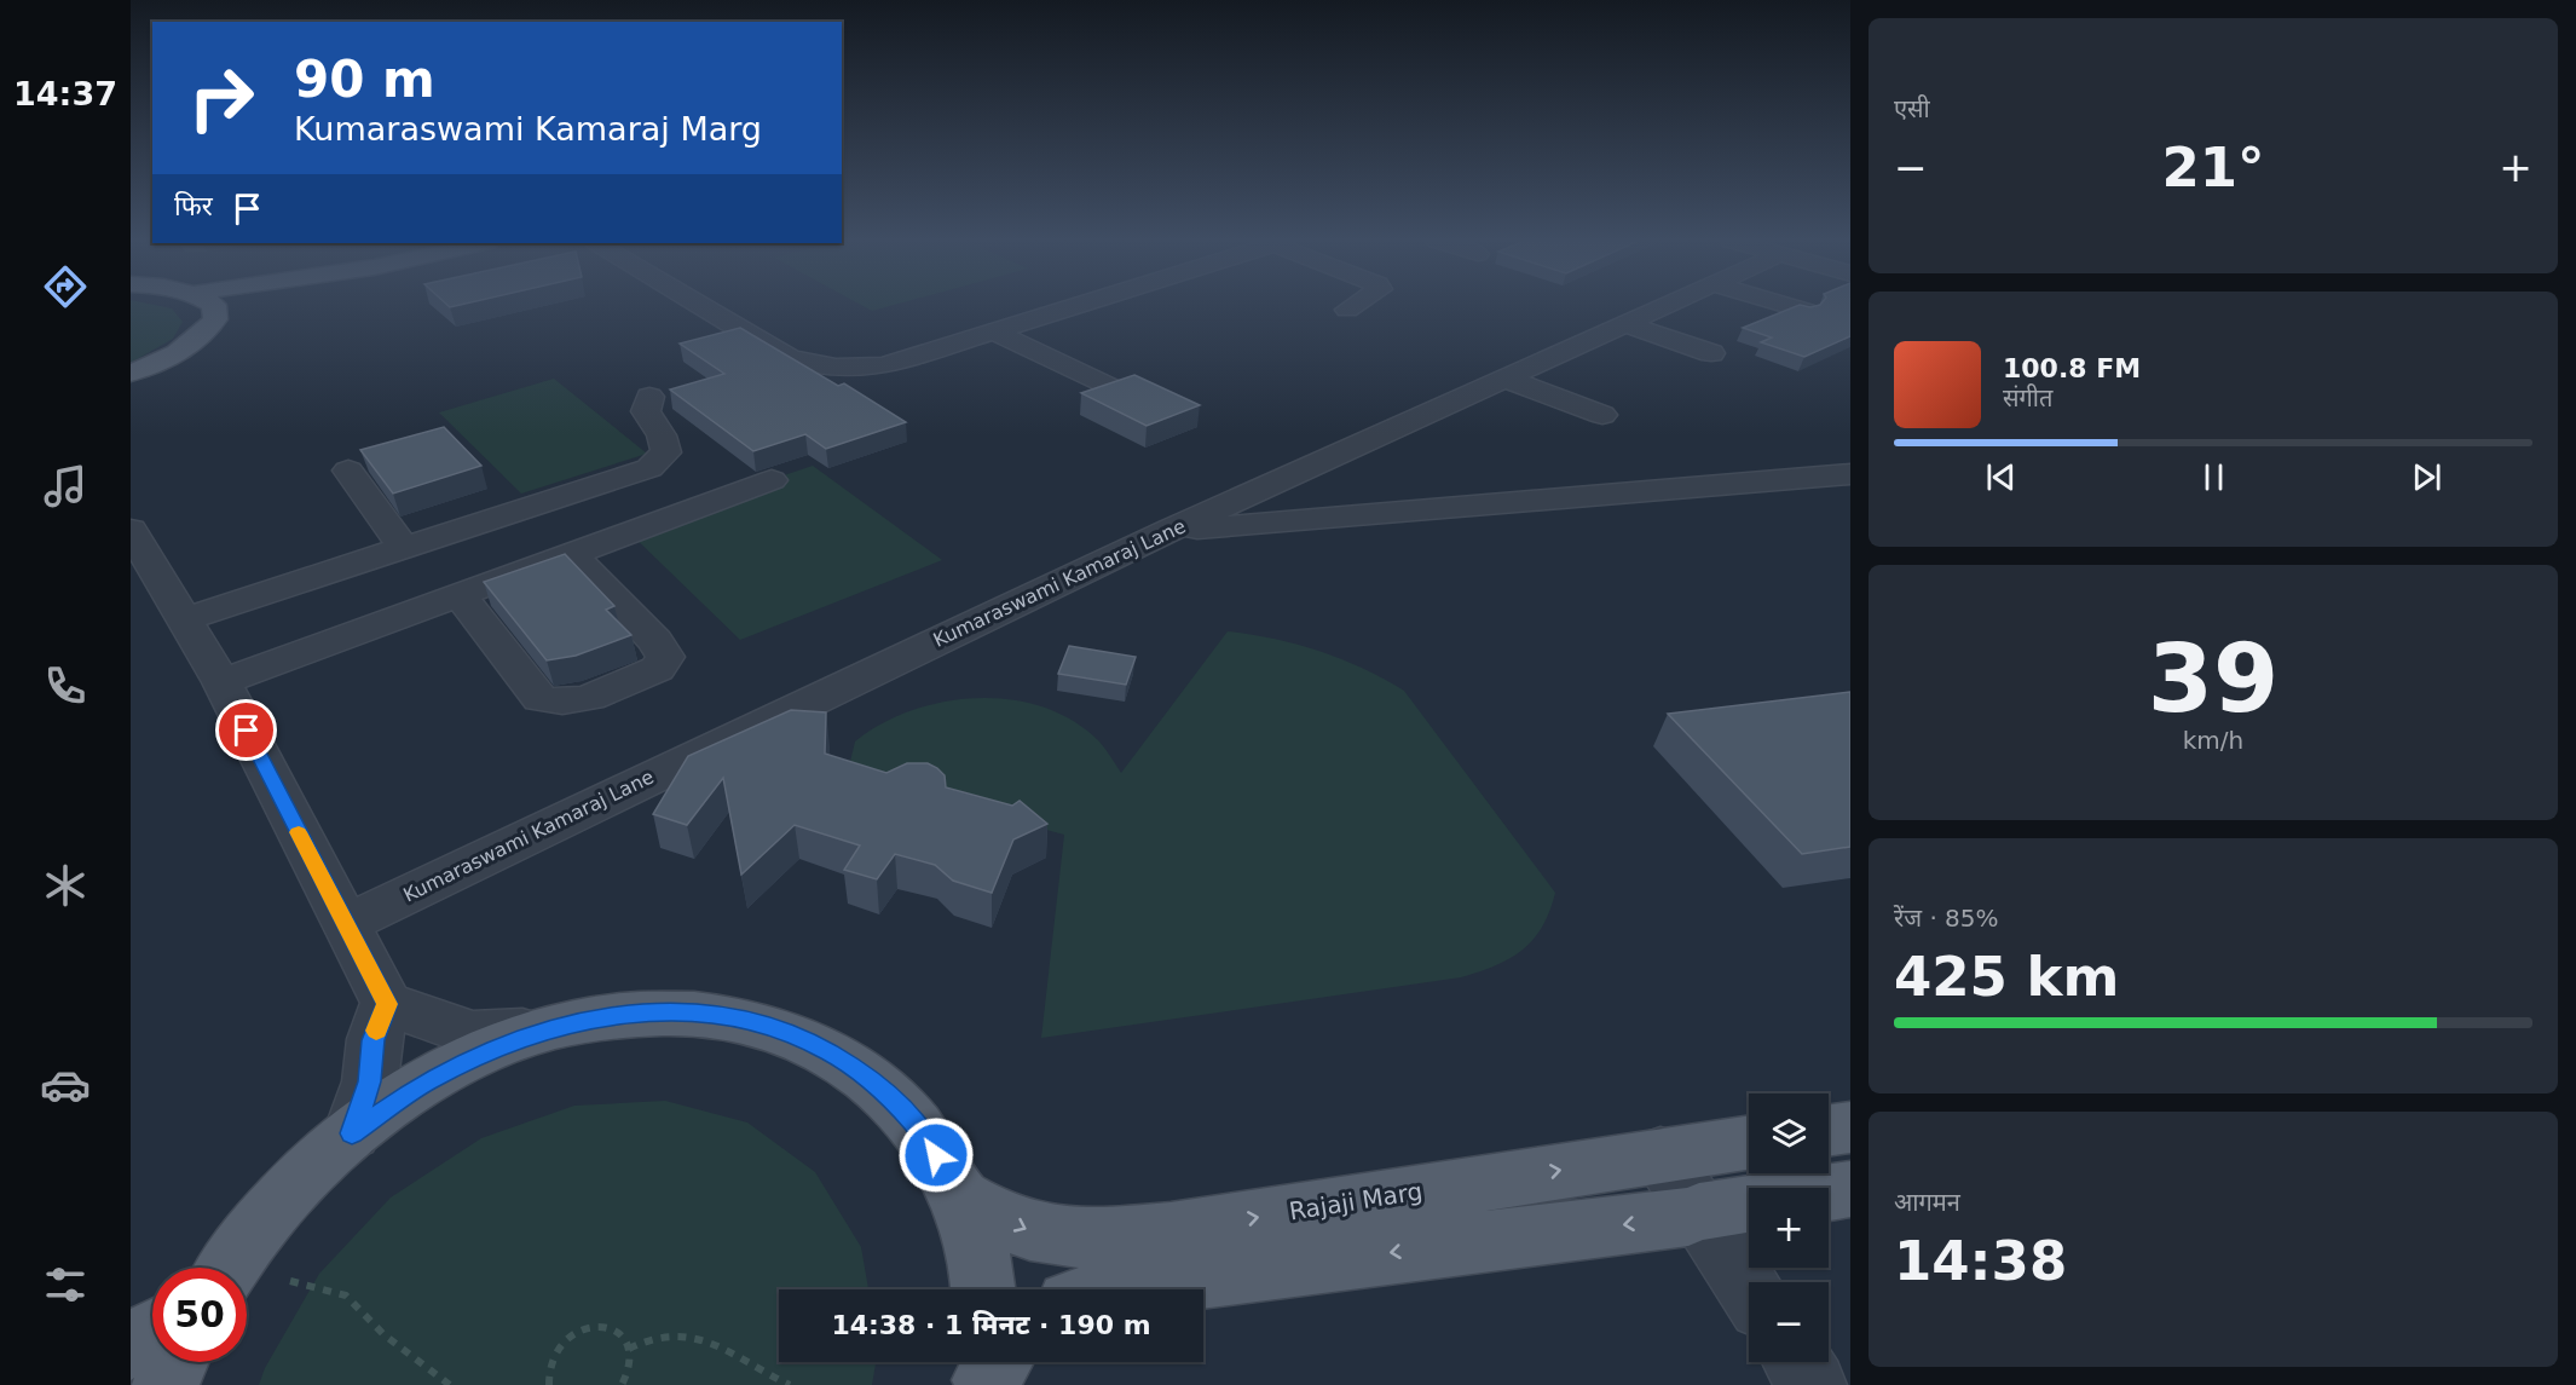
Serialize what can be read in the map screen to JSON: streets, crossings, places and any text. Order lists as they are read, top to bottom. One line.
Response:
{"streets":{"main road":["Rajaji Marg"],"street":["Kumaraswami Kamaraj Lane"]},"page":{"tabs":"14:37","tile":["एसी",["39","km/h"],["रेंज · 85%","425 km"],["आगमन","14:38"]],"turn":["90 m","Kumaraswami Kamaraj Marg"],"heat":["−","21°","+"],"then":"फिर","song":["100.8 FM","संगीत"],"map_buttons":["+","−"],"limit":"50","trip":"14:38 · 1 मिनट · 190 m"}}
